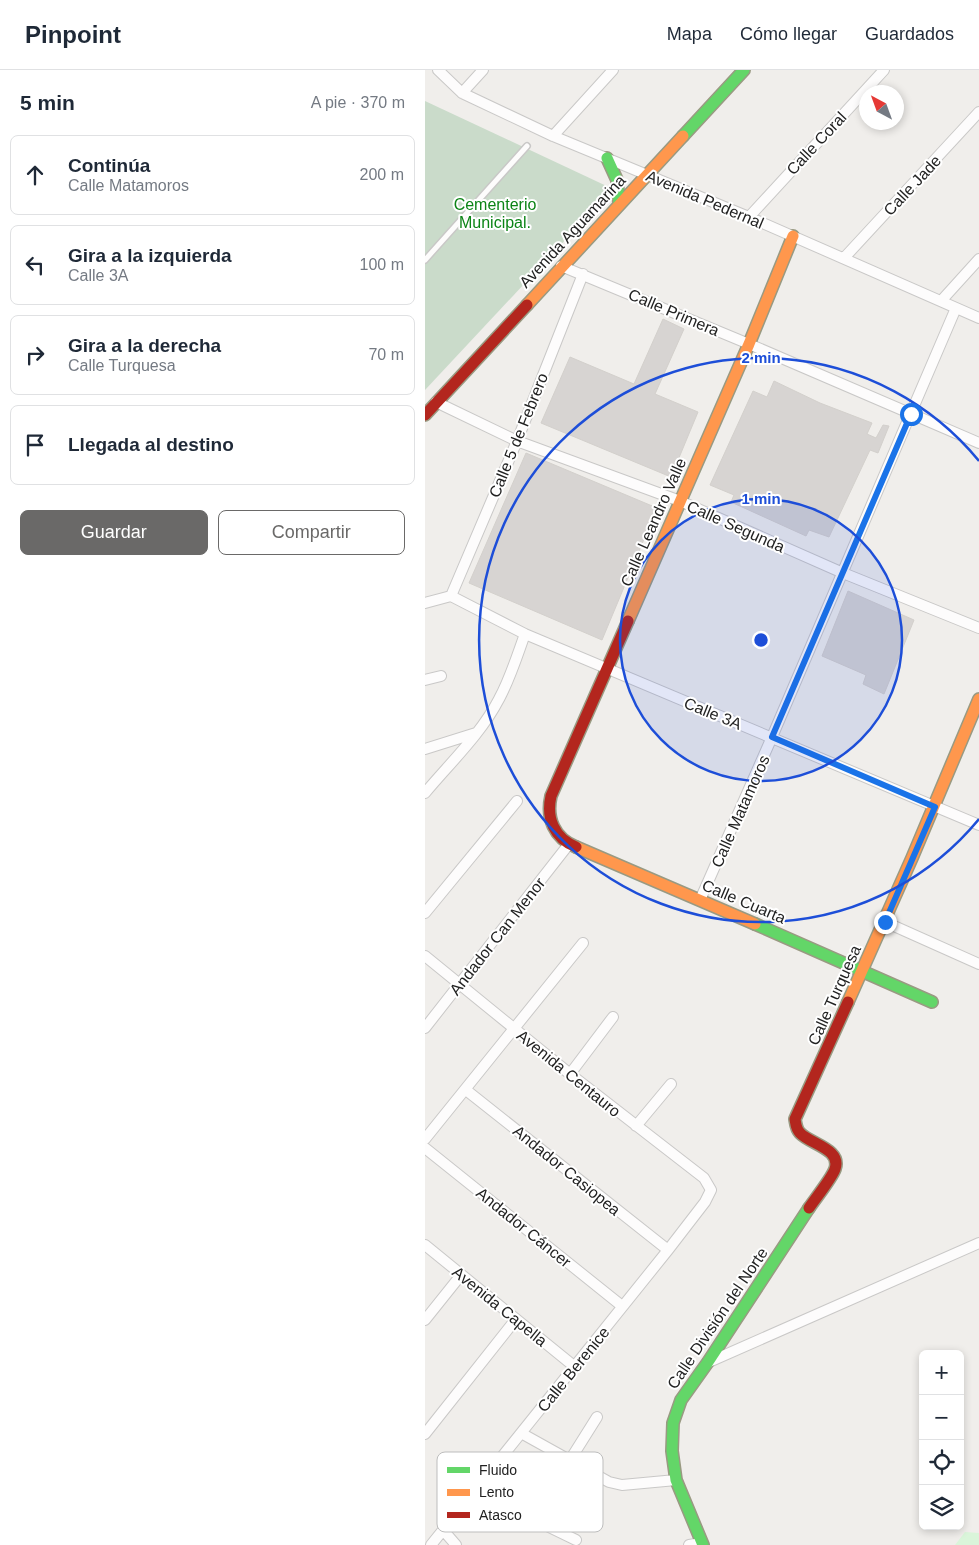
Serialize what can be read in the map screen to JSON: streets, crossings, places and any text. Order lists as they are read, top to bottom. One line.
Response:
{"streets":{"street":["Calle Coral","Calle Jade","Avenida Pedernal","Avenida Aguamarina","Calle Primera","Calle 5 de Febrero","Calle Leandro Valle","Calle Segunda","Calle 3A","Calle Matamoros","Calle Cuarta","Andador Can Menor","Calle Turquesa","Avenida Centauro","Andador Casiopea","Andador Cáncer","Avenida Capella","Calle División del Norte","Calle Berenice"]},"crossings":[["Calle Coral","Avenida Pedernal"],["Calle Jade","Avenida Pedernal"],["Avenida Pedernal","Avenida Aguamarina"],["Avenida Pedernal","Calle Leandro Valle"],["Avenida Pedernal","Calle Matamoros"],["Avenida Aguamarina","Calle Primera"],["Avenida Aguamarina","Calle Segunda"],["Calle Primera","Calle 5 de Febrero"],["Calle Primera","Calle Leandro Valle"],["Calle Primera","Calle Matamoros"],["Calle 5 de Febrero","Calle Segunda"],["Calle 5 de Febrero","Calle 3A"],["Calle Leandro Valle","Calle Segunda"],["Calle Leandro Valle","Calle 3A"],["Calle Leandro Valle","Calle Cuarta"],["Calle Segunda","Calle Matamoros"],["Calle 3A","Calle Matamoros"],["Calle 3A","Calle Turquesa"],["Calle Matamoros","Calle Cuarta"],["Calle Cuarta","Andador Can Menor"],["Calle Cuarta","Calle Turquesa"],["Andador Can Menor","Avenida Centauro"],["Calle Turquesa","Calle División del Norte"],["Avenida Centauro","Calle Berenice"],["Andador Casiopea","Calle Berenice"],["Andador Cáncer","Calle Berenice"],["Avenida Capella","Calle Berenice"]],"parks":["Cementerio Municipal."],"legend":["Fluido","Lento","Atasco"],"north":"top left","page":{"header":"Pinpoint","nav":["Mapa","Cómo llegar","Guardados"],"heading":["5 min","A pie · 370 m"],"list":[["Continúa","Calle Matamoros","200 m"],["Gira a la izquierda","Calle 3A","100 m"],["Gira a la derecha","Calle Turquesa","70 m"],"Llegada al destino"],"buttons":["Guardar","Compartir"],"map_buttons":["+","−"]},"rings":["2 min","1 min"]}
